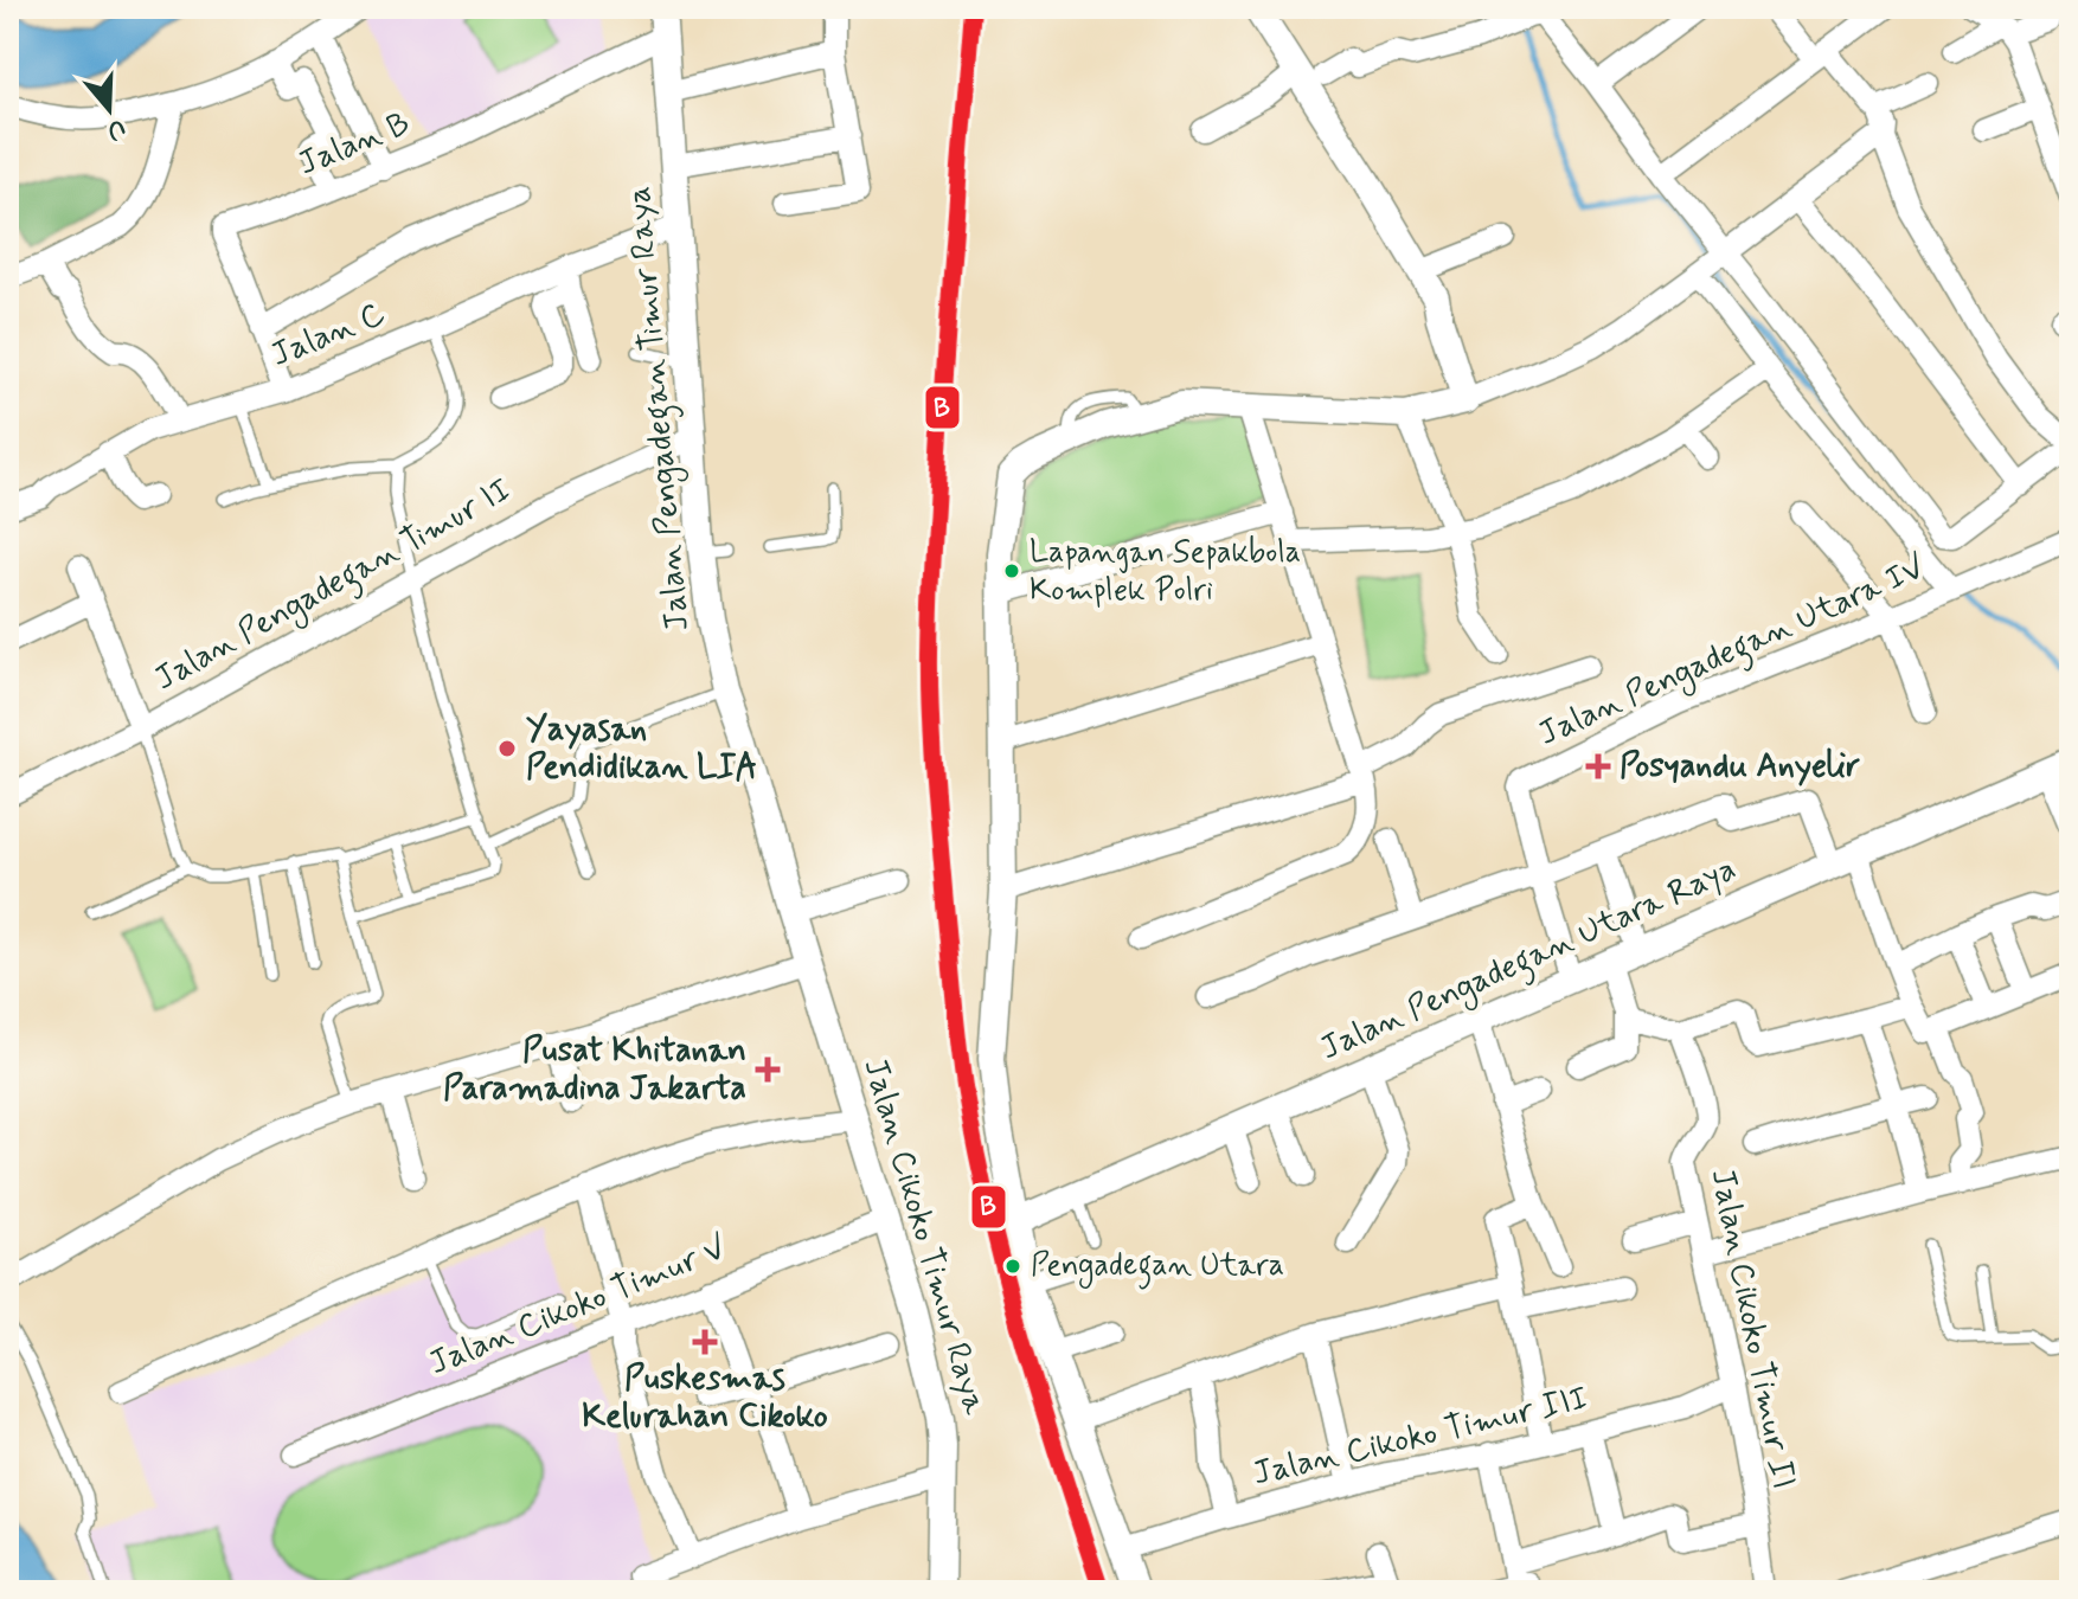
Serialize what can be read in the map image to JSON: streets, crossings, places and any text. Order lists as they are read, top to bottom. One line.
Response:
{"streets":{"street":["Jalan B","Jalan C","Jalan Pengadegan Timur Raya","Jalan Pengadegan Timur II","Jalan Pengadegan Utara IV","Jalan Pengadegan Utara Raya","Jalan Cikoko Timur Raya","Jalan Cikoko Timur V","Jalan Cikoko Timur II","Jalan Cikoko Timur III"]},"crossings":[["Jalan B","Jalan C"],["Jalan B","Jalan Pengadegan Timur Raya"],["Jalan C","Jalan Pengadegan Timur Raya"],["Jalan Pengadegan Timur Raya","Jalan Pengadegan Timur II"],["Jalan Pengadegan Timur Raya","Jalan Cikoko Timur Raya"],["Jalan Pengadegan Utara IV","Jalan Pengadegan Utara Raya"],["Jalan Cikoko Timur Raya","Jalan Cikoko Timur V"],["Jalan Cikoko Timur II","Jalan Cikoko Timur III"]],"places":{"other":["Lapangan Sepakbola Komplek Polri","Yayasan Pendidikan LIA","Pengadegan Utara"],"health":["Posyandu Anyelir","Pusat Khitanan Paramadina Jakarta","Puskesmas Kelurahan Cikoko"]},"lines":["rail line B"],"north":"bottom"}
